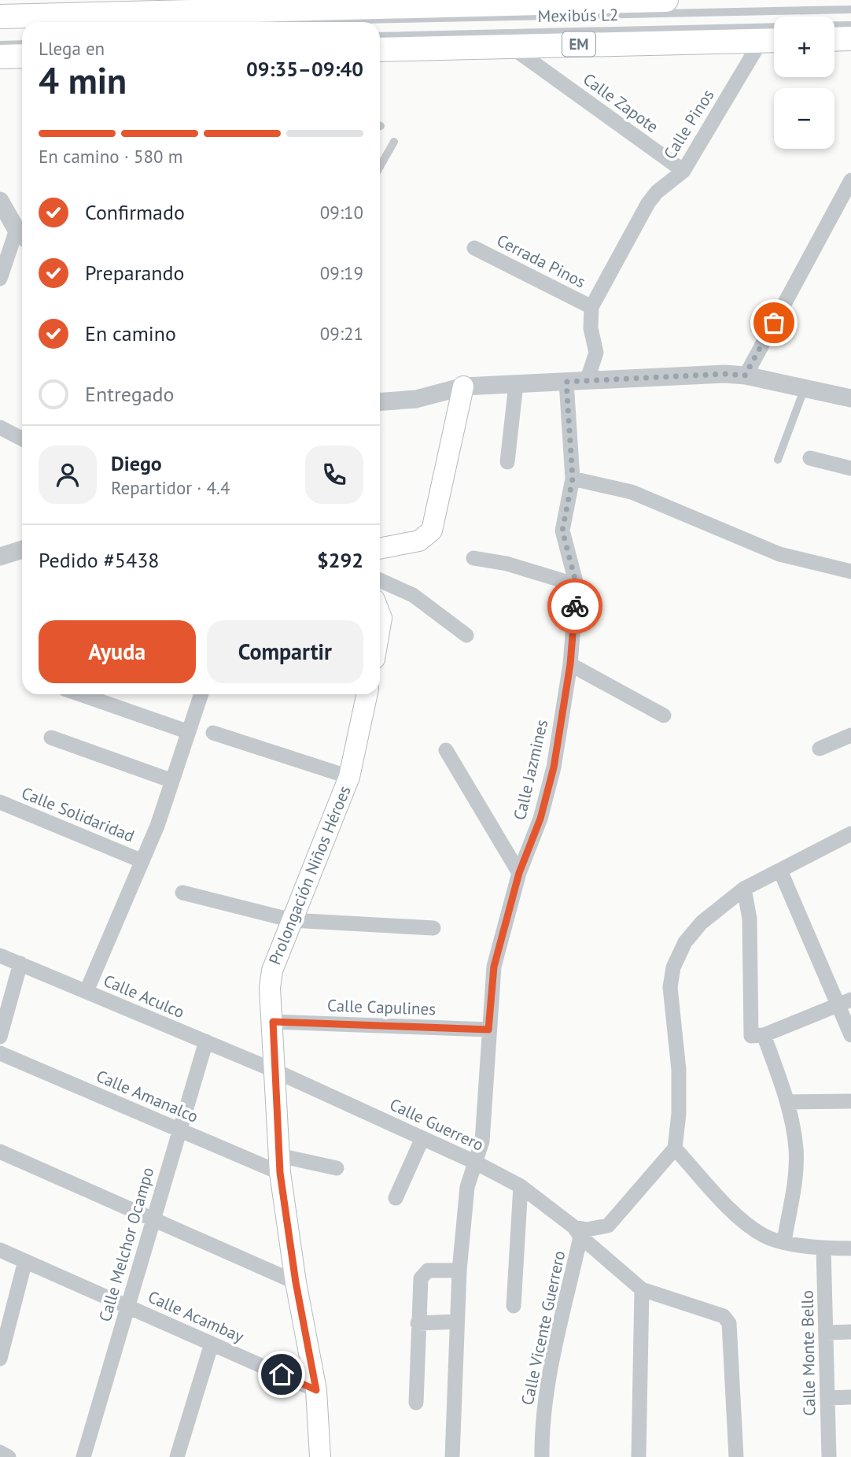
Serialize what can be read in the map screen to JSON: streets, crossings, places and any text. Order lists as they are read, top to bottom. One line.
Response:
{"streets":{"main road":["EM","Prolongación Niños Héroes"],"street":["Calle Zapote","Calle Pinos","Cerrada Pinos","Calle Jazmines","Calle Solidaridad","Calle Aculco","Calle Capulines","Calle Amanalco","Calle Guerrero","Calle Melchor Ocampo","Calle Acambay","Calle Vicente Guerrero","Calle Monte Bello"],"lane":["Mexibús L2"]},"crossings":[["EM","Calle Zapote"],["EM","Calle Pinos"],["Calle Zapote","Calle Pinos"],["Calle Pinos","Cerrada Pinos"],["Calle Jazmines","Calle Capulines"],["Calle Jazmines","Calle Guerrero"],["Prolongación Niños Héroes","Calle Aculco"],["Prolongación Niños Héroes","Calle Capulines"],["Prolongación Niños Héroes","Calle Amanalco"],["Prolongación Niños Héroes","Calle Guerrero"],["Prolongación Niños Héroes","Calle Acambay"],["Calle Aculco","Calle Guerrero"],["Calle Aculco","Calle Melchor Ocampo"],["Calle Amanalco","Calle Melchor Ocampo"],["Calle Guerrero","Calle Vicente Guerrero"],["Calle Melchor Ocampo","Calle Acambay"]],"page":{"map_buttons":["+","−"],"heading":["4 min","Llega en","09:35–09:40"],"panel":["Diego","Repartidor · 4.4","Pedido #5438","$292"],"bar":"En camino · 580 m","list":[["Confirmado","09:10"],["Preparando","09:19"],["En camino","09:21"],"Entregado"],"buttons":["Ayuda","Compartir"]}}
